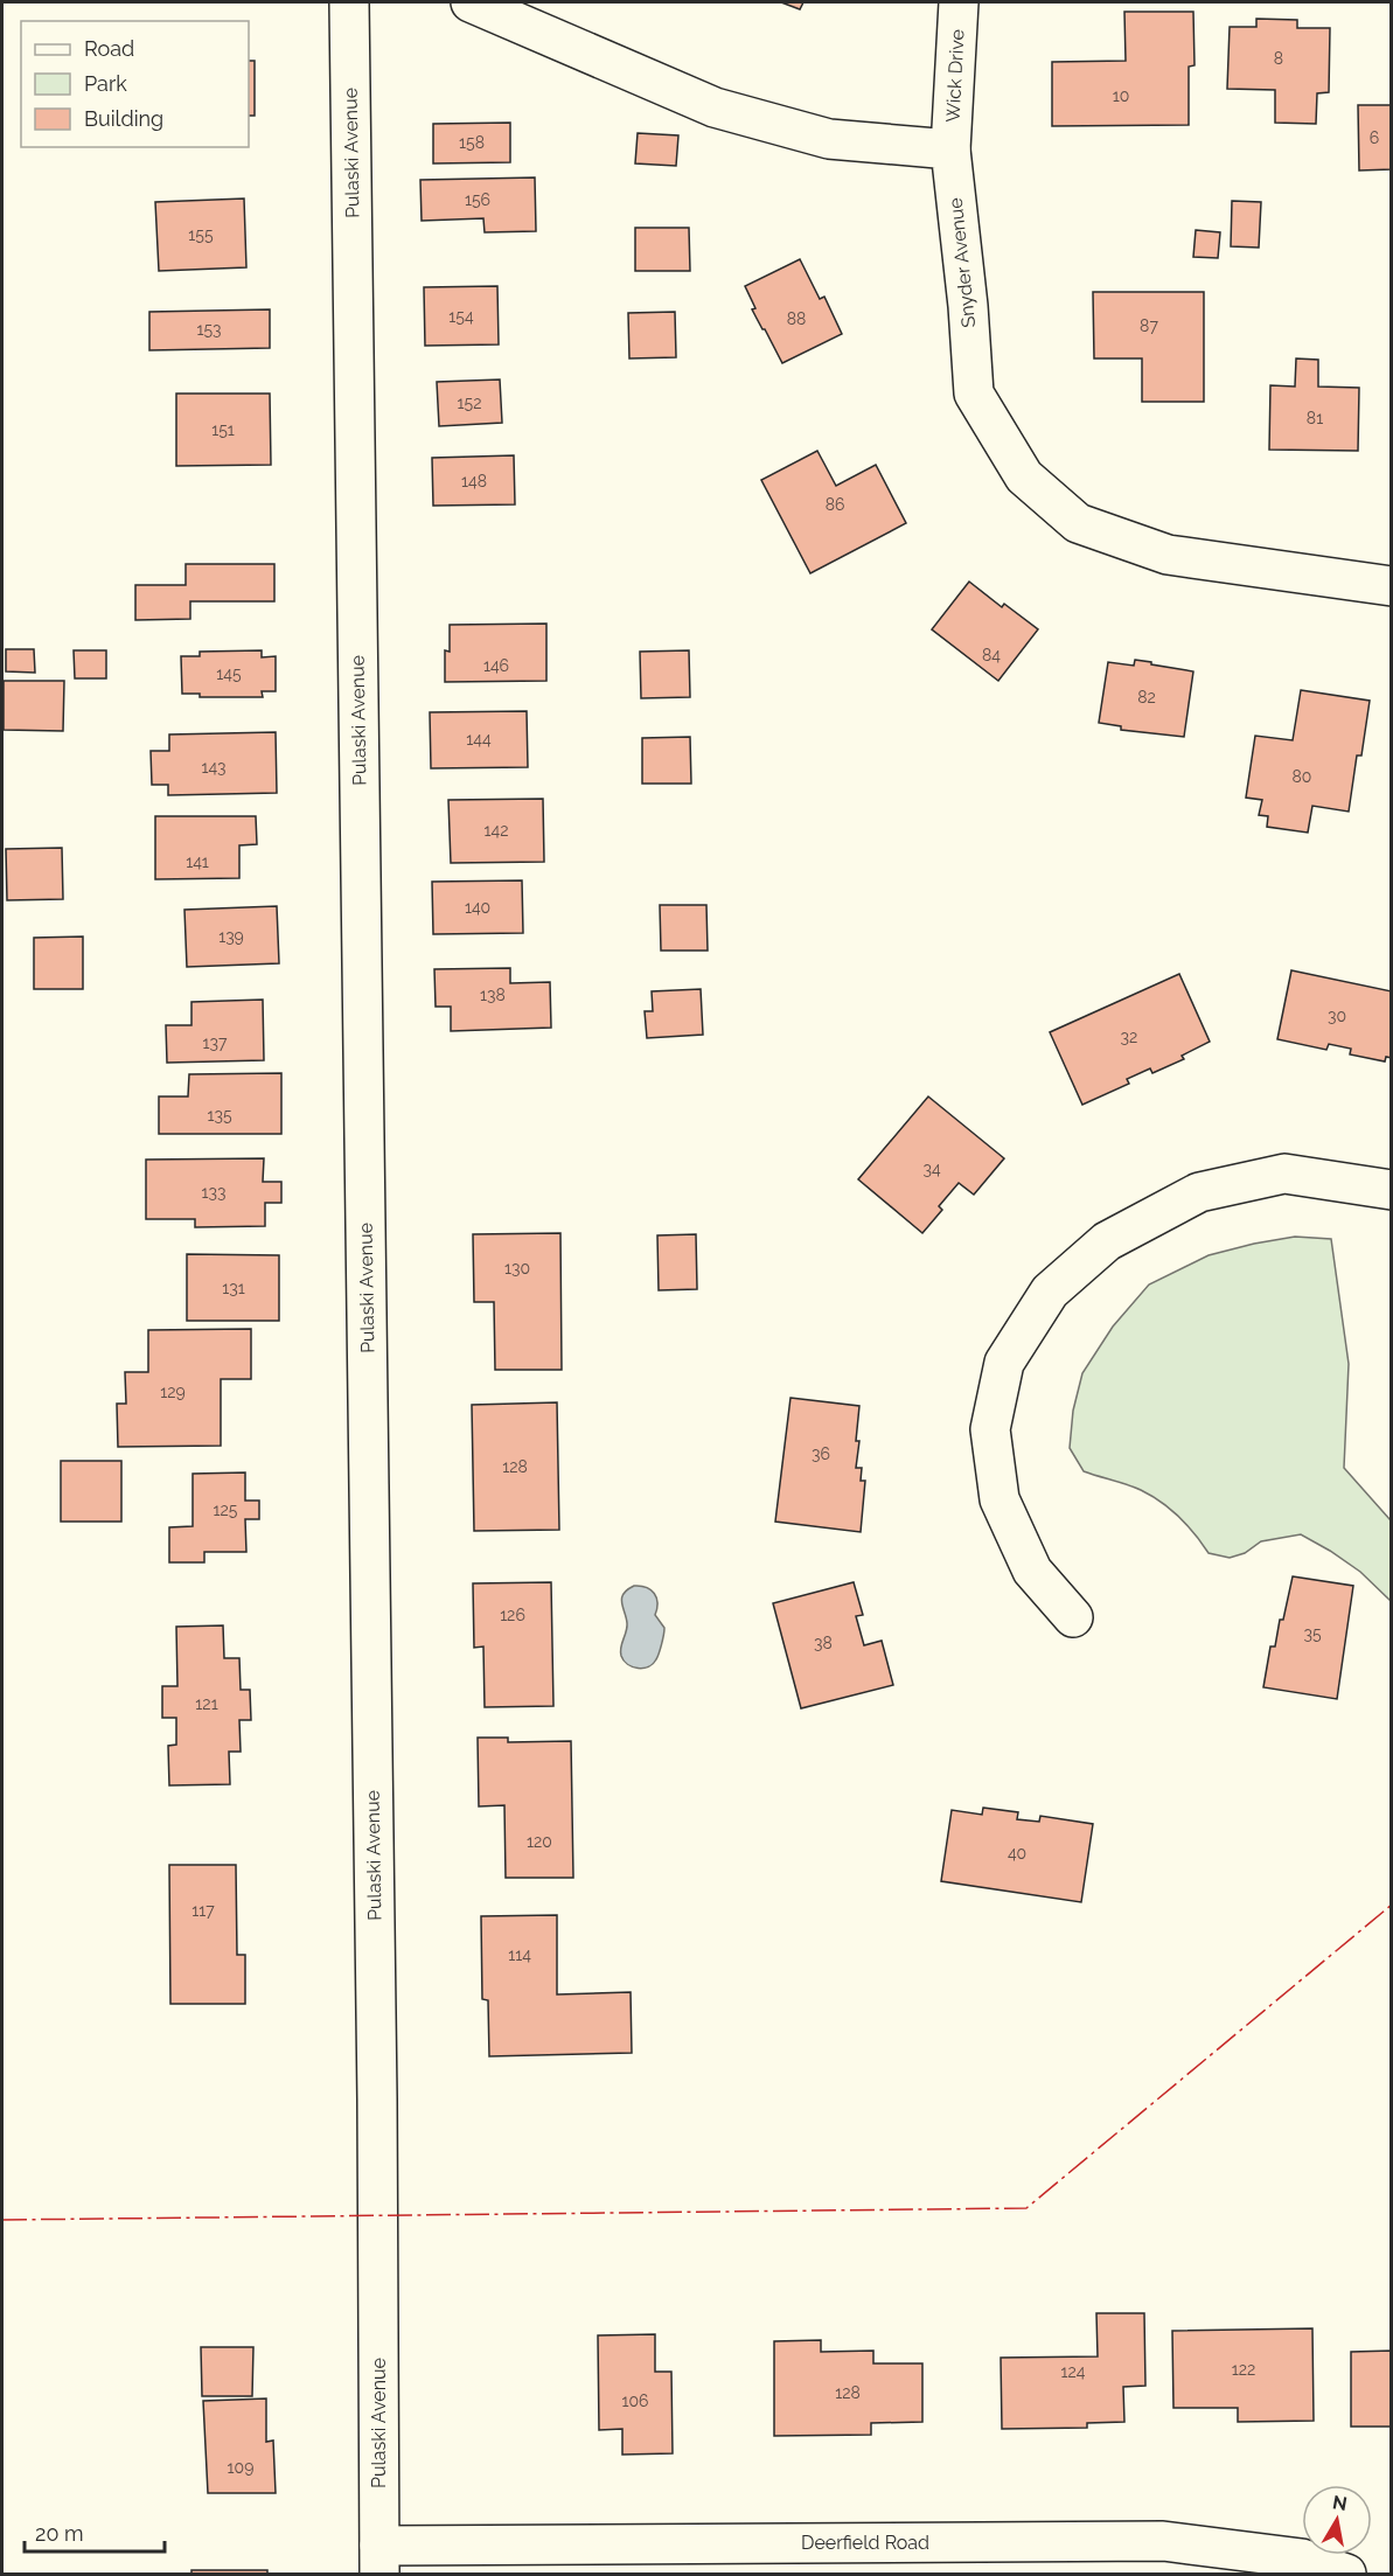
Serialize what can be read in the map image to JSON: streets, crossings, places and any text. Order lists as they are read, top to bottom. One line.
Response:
{"streets":{"street":["Wick Drive","Pulaski Avenue","Snyder Avenue","Deerfield Road"]},"crossings":[["Wick Drive","Snyder Avenue"],["Pulaski Avenue","Deerfield Road"]],"house_numbers":["8","10","6","158","156","155","154","88","87","153","152","81","151","148","86","84","146","145","82","144","143","80","142","141","140","139","138","30","32","137","135","34","133","130","131","129","36","128","125","126","35","38","121","120","40","117","114","122","124","128","106","109"],"legend":["Road","Park","Building"],"scale_bar":"20 m","north":"top"}
